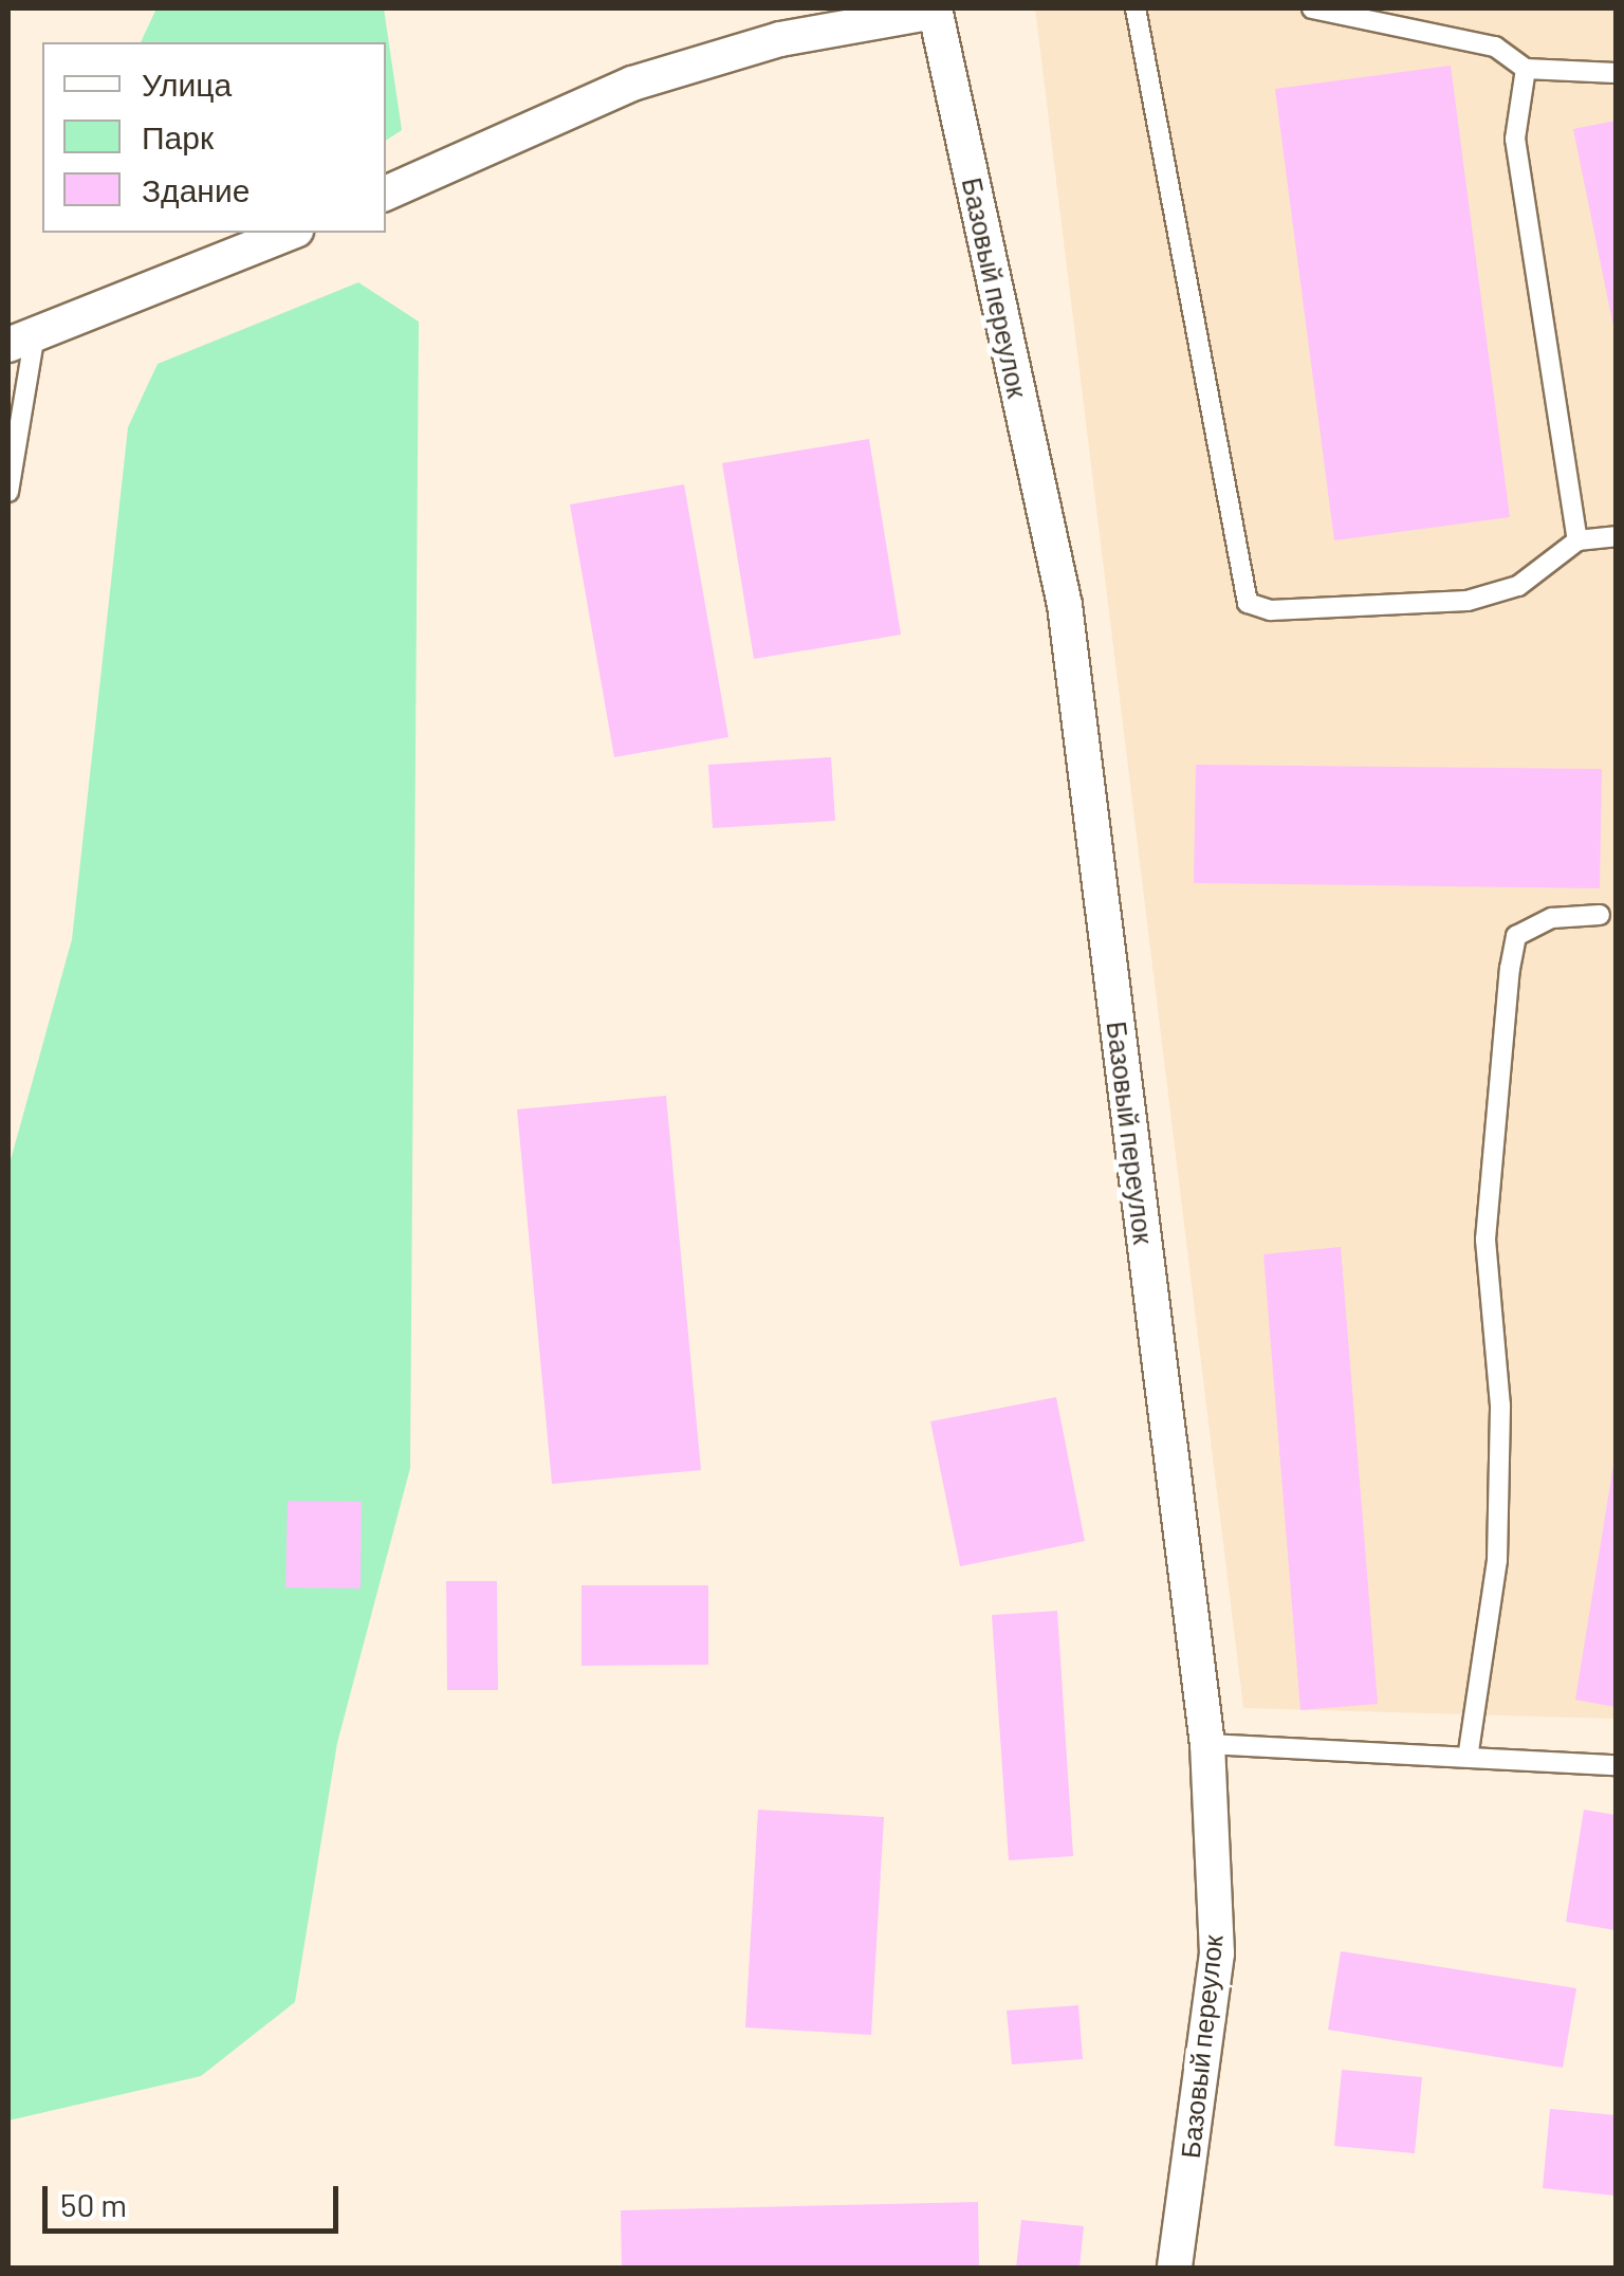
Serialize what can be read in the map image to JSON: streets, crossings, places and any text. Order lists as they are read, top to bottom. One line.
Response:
{"streets":{"street":["Базовый переулок"]},"legend":["Улица","Парк","Здание"],"scale_bar":"50 m"}
